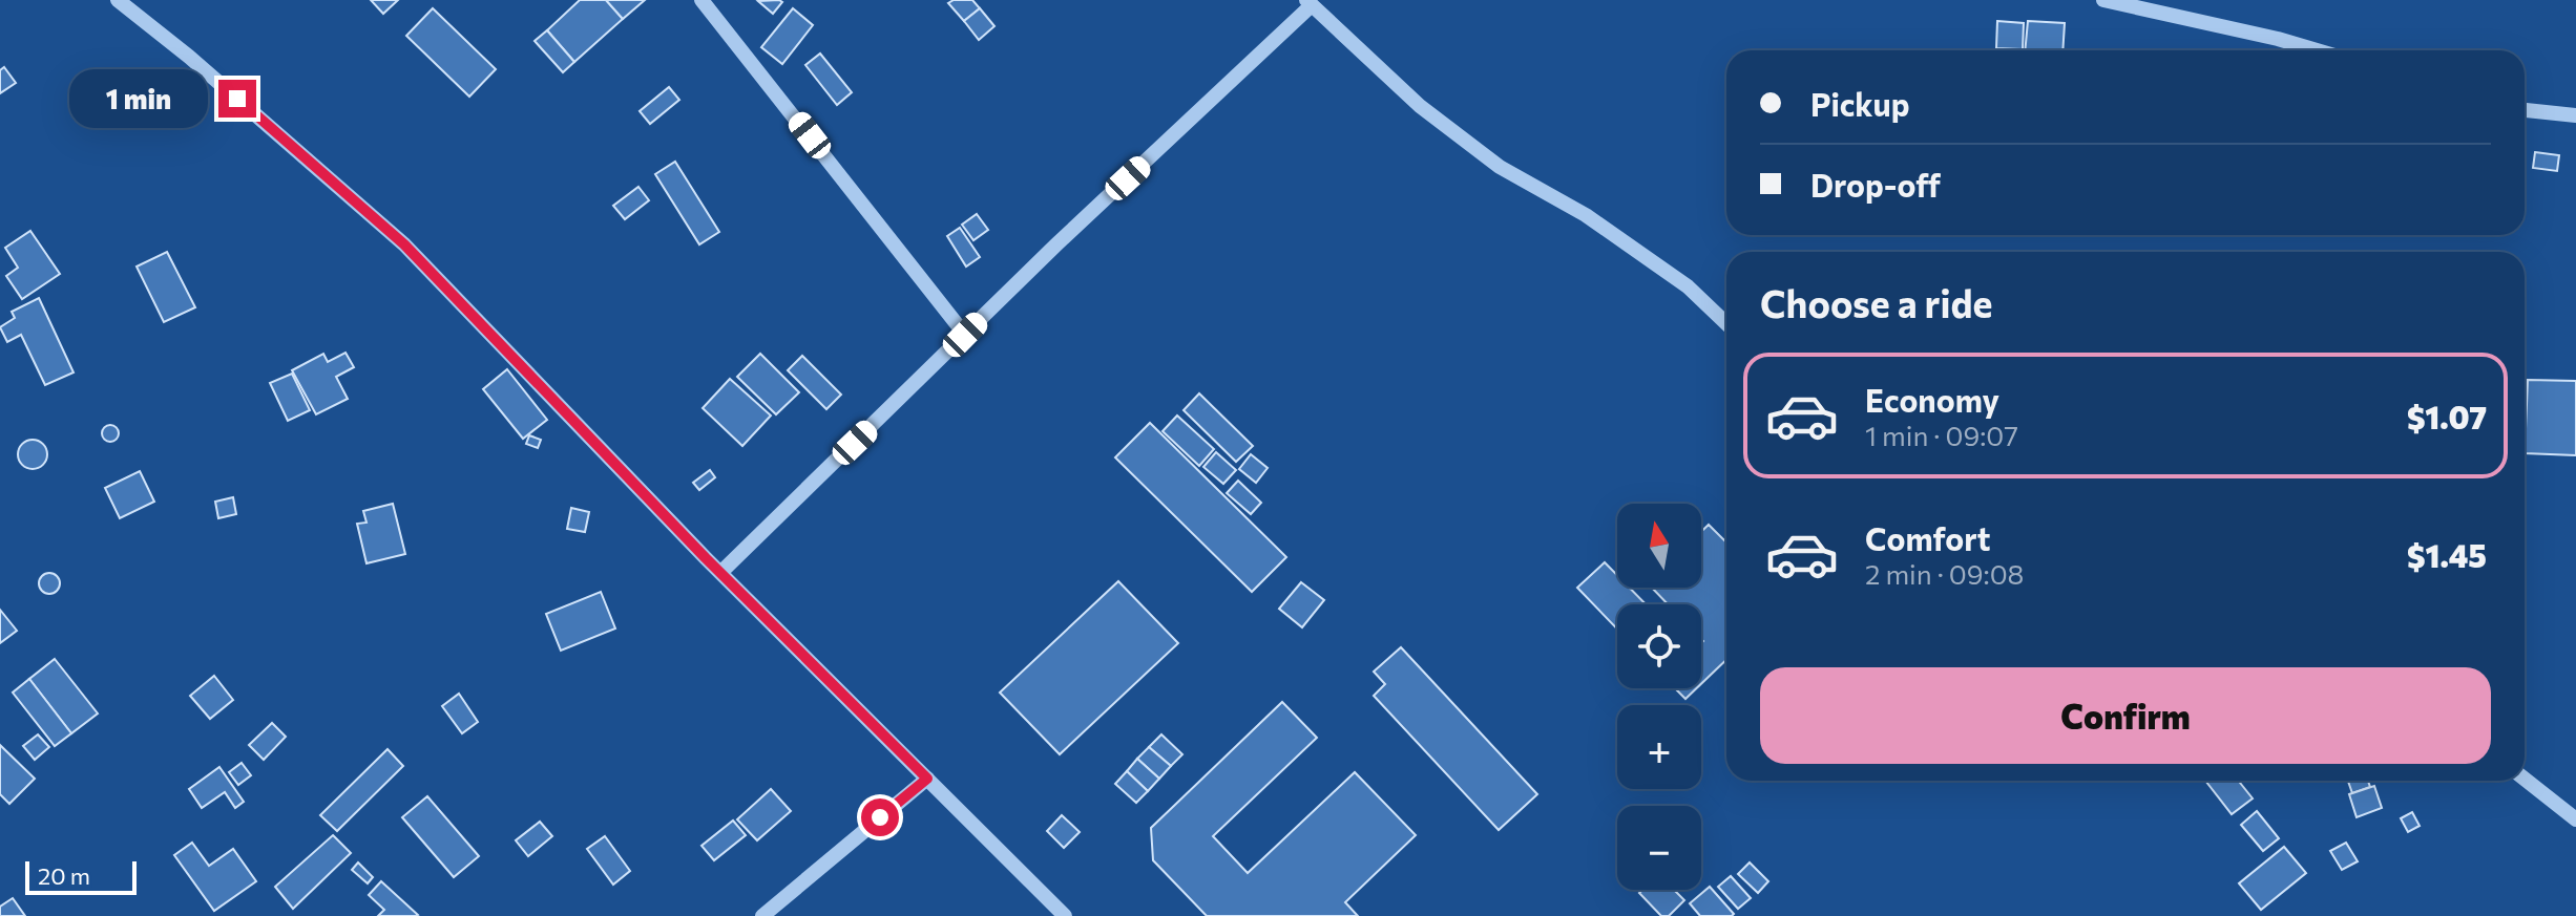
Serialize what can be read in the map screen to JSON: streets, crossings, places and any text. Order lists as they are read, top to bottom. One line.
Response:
{"scale_bar":"20 m","north":"top","page":{"banner":["Pickup","Drop-off"],"bubble":"1 min","heading":"Choose a ride","list":[{"name":"Economy","note":"1 min · 09:07","value":"$1.07"},{"name":"Comfort","note":"2 min · 09:08","value":"$1.45"}],"map_buttons":["+","−"],"buttons":"Confirm","scale":"20 m"}}
